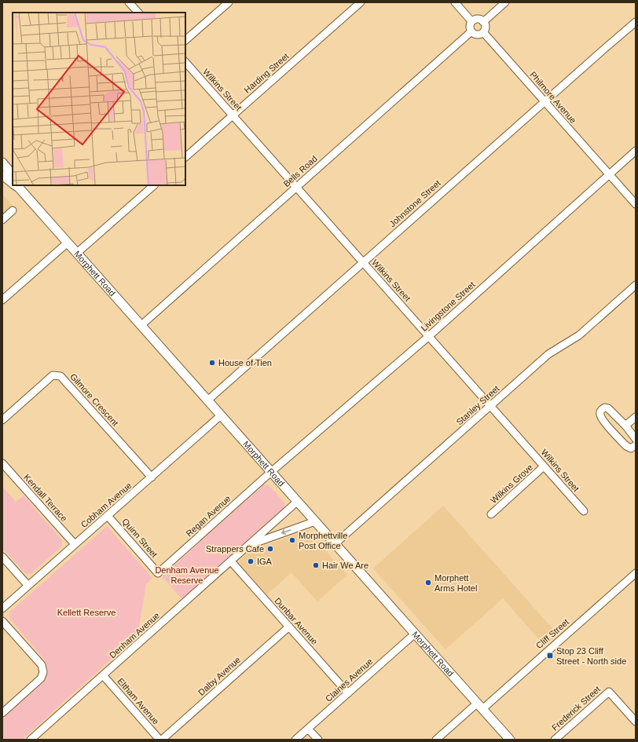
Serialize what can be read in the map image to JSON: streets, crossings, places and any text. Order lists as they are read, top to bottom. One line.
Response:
{"streets":{"main road":["Morphett Road"],"street":["Harding Street","Wilkins Street","Philmore Avenue","Bells Road","Johnstone Street","Livingstone Street","Gilmore Crescent","Stanley Street","Wilkins Grove","Kendall Terrace","Cobham Avenue","Regan Avenue","Quinn Street","Dunbar Avenue","Cliff Street","Denham Avenue","Dalby Avenue","Claines Avenue","Eltham Avenue","Frederick Street"]},"crossings":[["Harding Street","Wilkins Street"],["Wilkins Street","Bells Road"],["Wilkins Street","Johnstone Street"],["Wilkins Street","Livingstone Street"],["Wilkins Street","Stanley Street"],["Wilkins Street","Wilkins Grove"],["Philmore Avenue","Bells Road"],["Philmore Avenue","Johnstone Street"],["Philmore Avenue","Livingstone Street"],["Bells Road","Morphett Road"],["Johnstone Street","Morphett Road"],["Morphett Road","Livingstone Street"],["Morphett Road","Stanley Street"],["Morphett Road","Cobham Avenue"],["Morphett Road","Regan Avenue"],["Morphett Road","Cliff Street"],["Morphett Road","Denham Avenue"],["Morphett Road","Claines Avenue"],["Livingstone Street","Regan Avenue"],["Gilmore Crescent","Cobham Avenue"],["Kendall Terrace","Cobham Avenue"],["Cobham Avenue","Quinn Street"],["Regan Avenue","Quinn Street"],["Dunbar Avenue","Denham Avenue"],["Dunbar Avenue","Dalby Avenue"],["Dunbar Avenue","Claines Avenue"],["Denham Avenue","Eltham Avenue"]],"parks":["Denham Avenue Reserve","Kellett Reserve"],"places":{"other":["House of Tien","Morphettville Post Office","Strappers Cafe","IGA","Hair We Are","Morphett Arms Hotel"],"transit":["Stop 23 Cliff Street - North side"]}}
